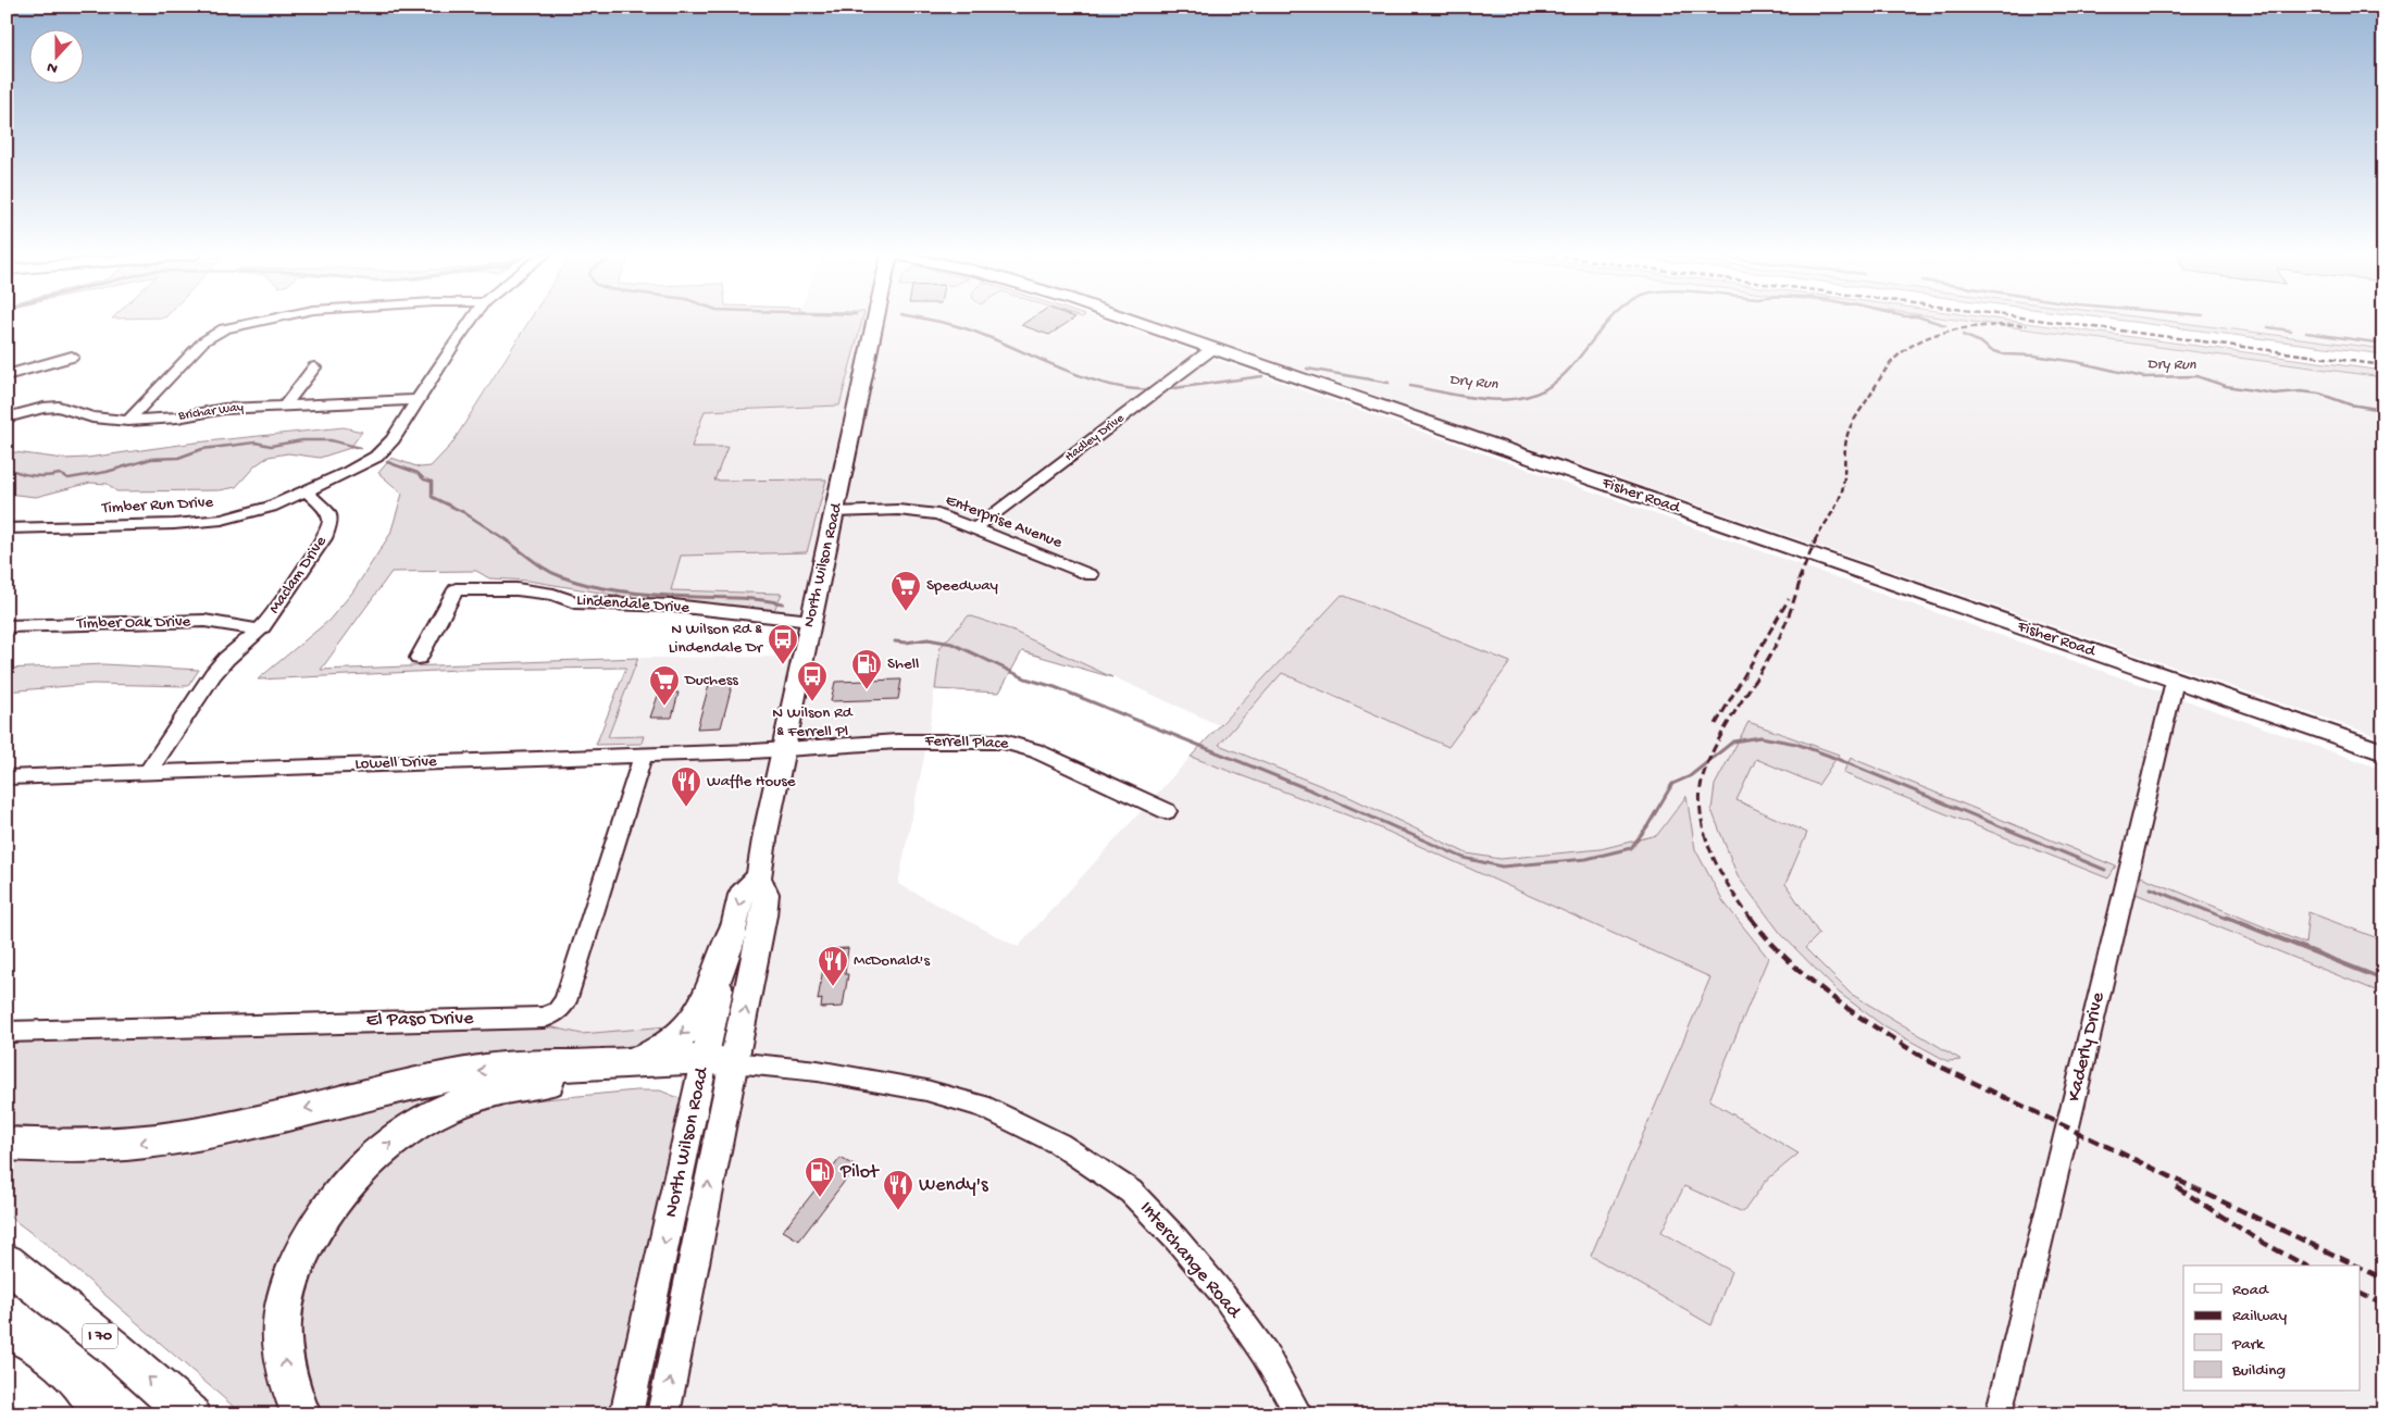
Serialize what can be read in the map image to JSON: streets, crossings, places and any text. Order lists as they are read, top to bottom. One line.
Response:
{"streets":{"highway":["I 70"],"main road":["Fisher Road","North Wilson Road"],"street":["Brichar Way","Hadley Drive","Timber Run Drive","Enterprise Avenue","Maclam Drive","Lindendale Drive","Timber Oak Drive","Ferrell Place","Lowell Drive","El Paso Drive","Kaderly Drive","Interchange Road"]},"crossings":[["Hadley Drive","Fisher Road"],["Hadley Drive","Enterprise Avenue"],["Fisher Road","Kaderly Drive"],["Timber Run Drive","Maclam Drive"],["Enterprise Avenue","North Wilson Road"],["North Wilson Road","Lindendale Drive"],["North Wilson Road","Ferrell Place"],["North Wilson Road","Lowell Drive"],["North Wilson Road","Interchange Road"],["Maclam Drive","Timber Oak Drive"],["Maclam Drive","Lowell Drive"],["Ferrell Place","Lowell Drive"],["Lowell Drive","El Paso Drive"]],"water":["Dry Run"],"places":{"supermarket":["Speedway","Duchess"],"bus stop":["N Wilson Rd & Lindendale Dr","N Wilson Rd & Ferrell Pl"],"fuel station":["Shell","Pilot"],"restaurant":["Waffle House","McDonald's","Wendy's"]},"legend":["Road","Railway","Park","Building"],"north":"bottom"}
